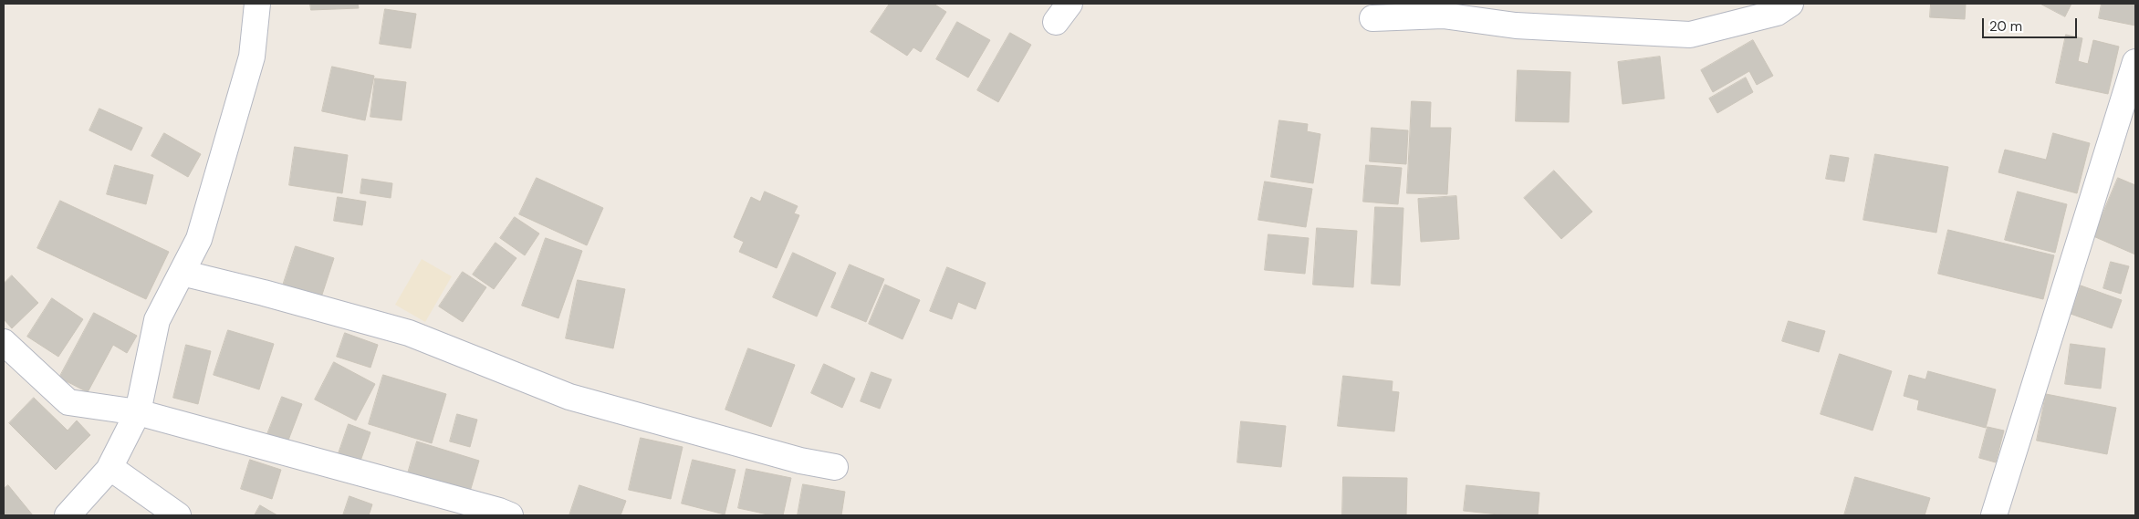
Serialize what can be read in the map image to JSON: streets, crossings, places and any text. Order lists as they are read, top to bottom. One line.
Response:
{"scale_bar":"20 m"}
